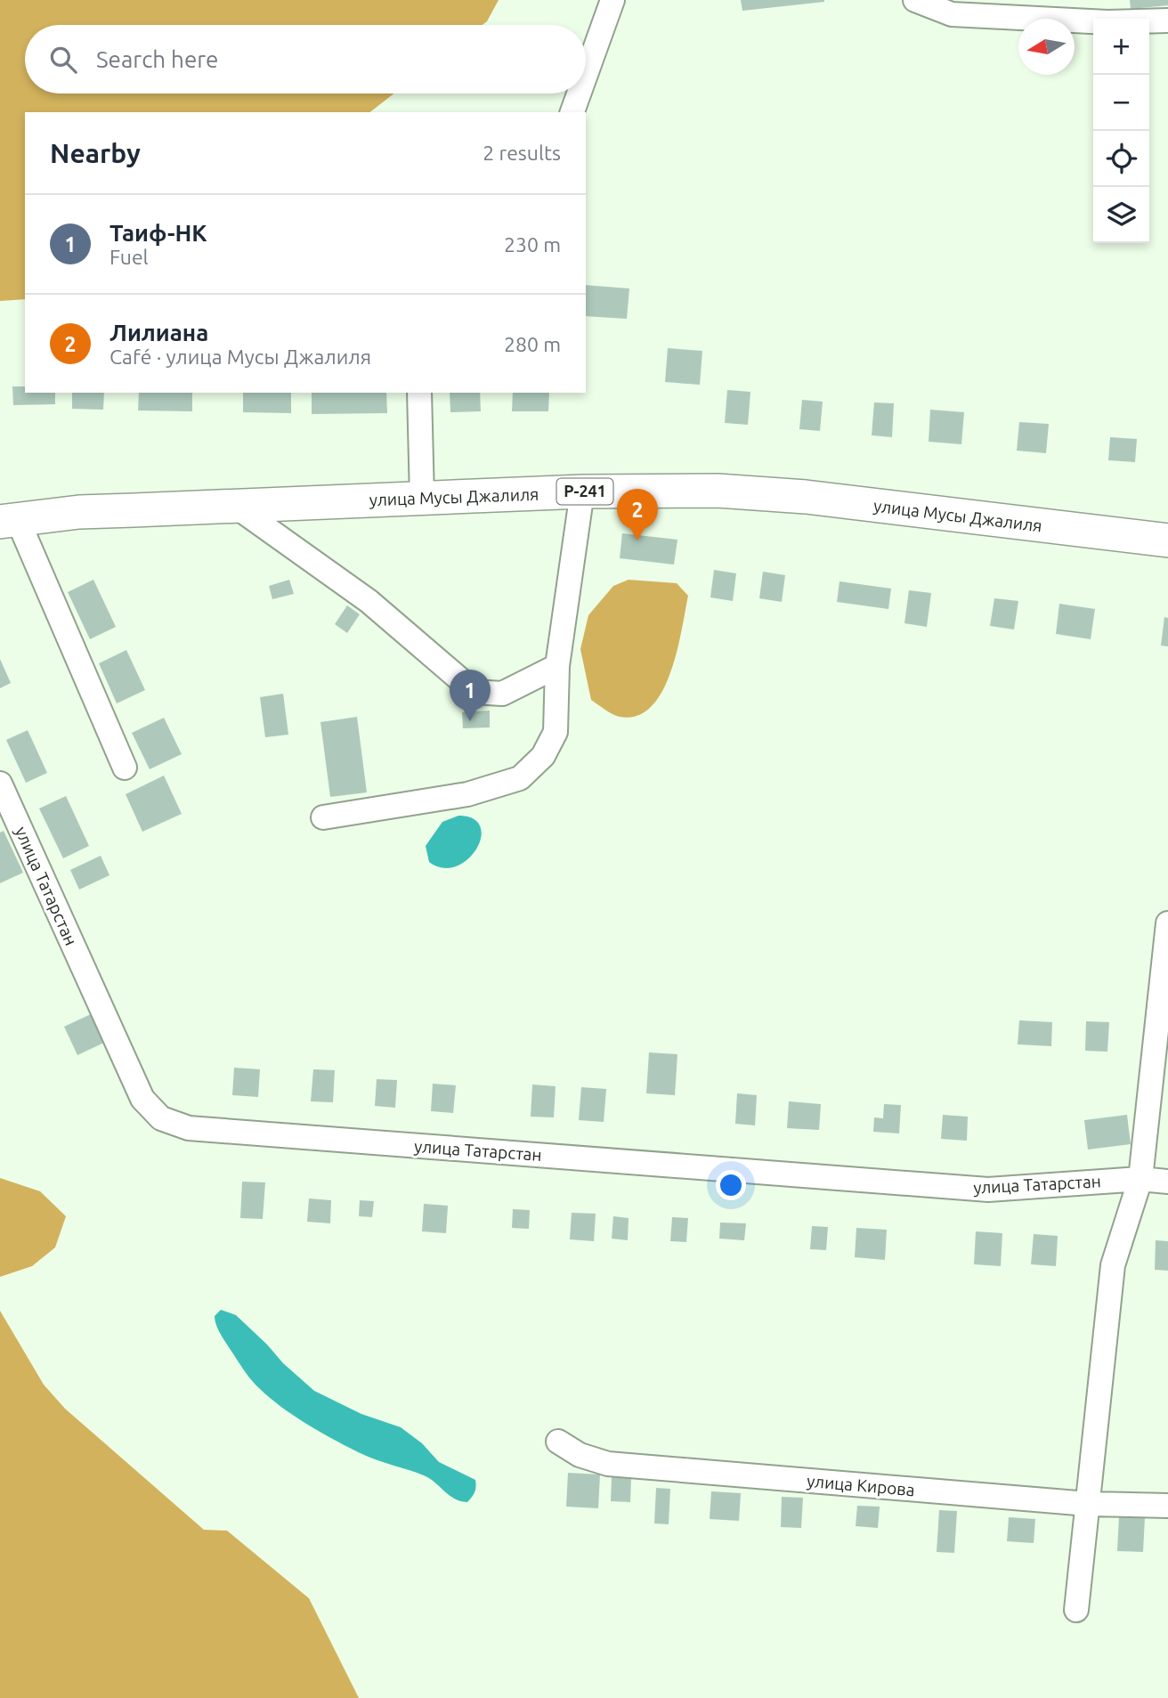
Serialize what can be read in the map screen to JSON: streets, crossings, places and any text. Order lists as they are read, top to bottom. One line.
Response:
{"streets":{"highway":["Р-241","улица Мусы Джалиля"],"street":["улица Татарстан","улица Кирова"]},"north":"left","page":{"map_buttons":["+","−"],"search":"Search here","heading":["Nearby","2 results"],"list":[{"mark":"1","name":"Таиф-НК","note":"Fuel","value":"230 m"},{"mark":"2","name":"Лилиана","note":"Café · улица Мусы Джалиля","value":"280 m"}],"pins":["2","1"]}}
